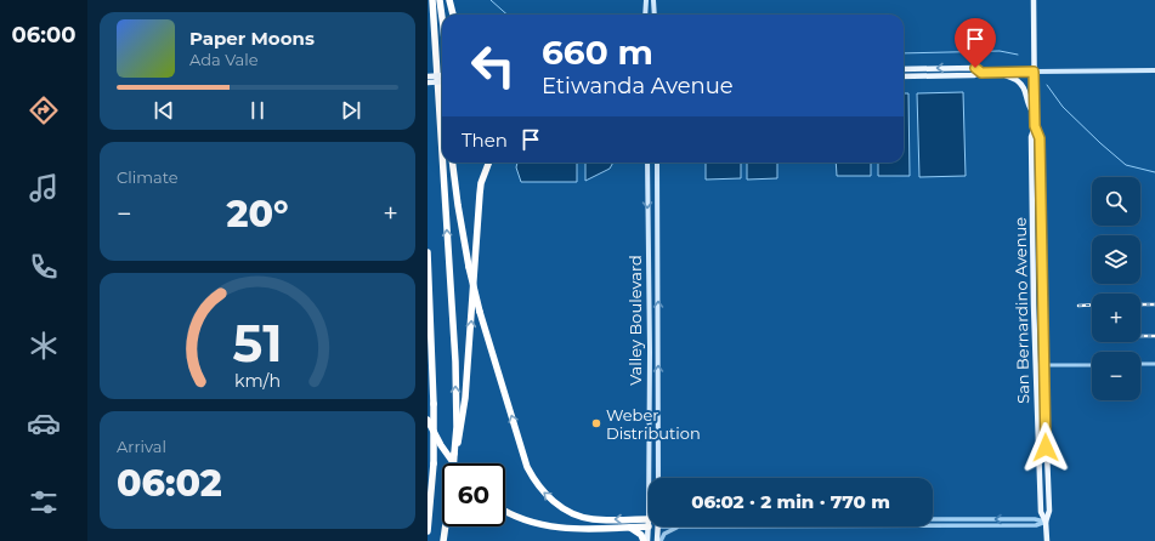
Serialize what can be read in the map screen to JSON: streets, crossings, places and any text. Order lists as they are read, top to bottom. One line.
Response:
{"streets":{"main road":["San Bernardino Avenue","Valley Boulevard"]},"places":["Weber Distribution"],"page":{"tabs":"06:00","turn":["660 m","Etiwanda Avenue"],"song":["Paper Moons","Ada Vale"],"then":"Then","tile":["Climate",["Arrival","06:02"]],"map_buttons":["+","−"],"heat":["−","20°","+"],"limit":"60","trip":"06:02 · 2 min · 770 m","gauge":["51","km/h"]}}
